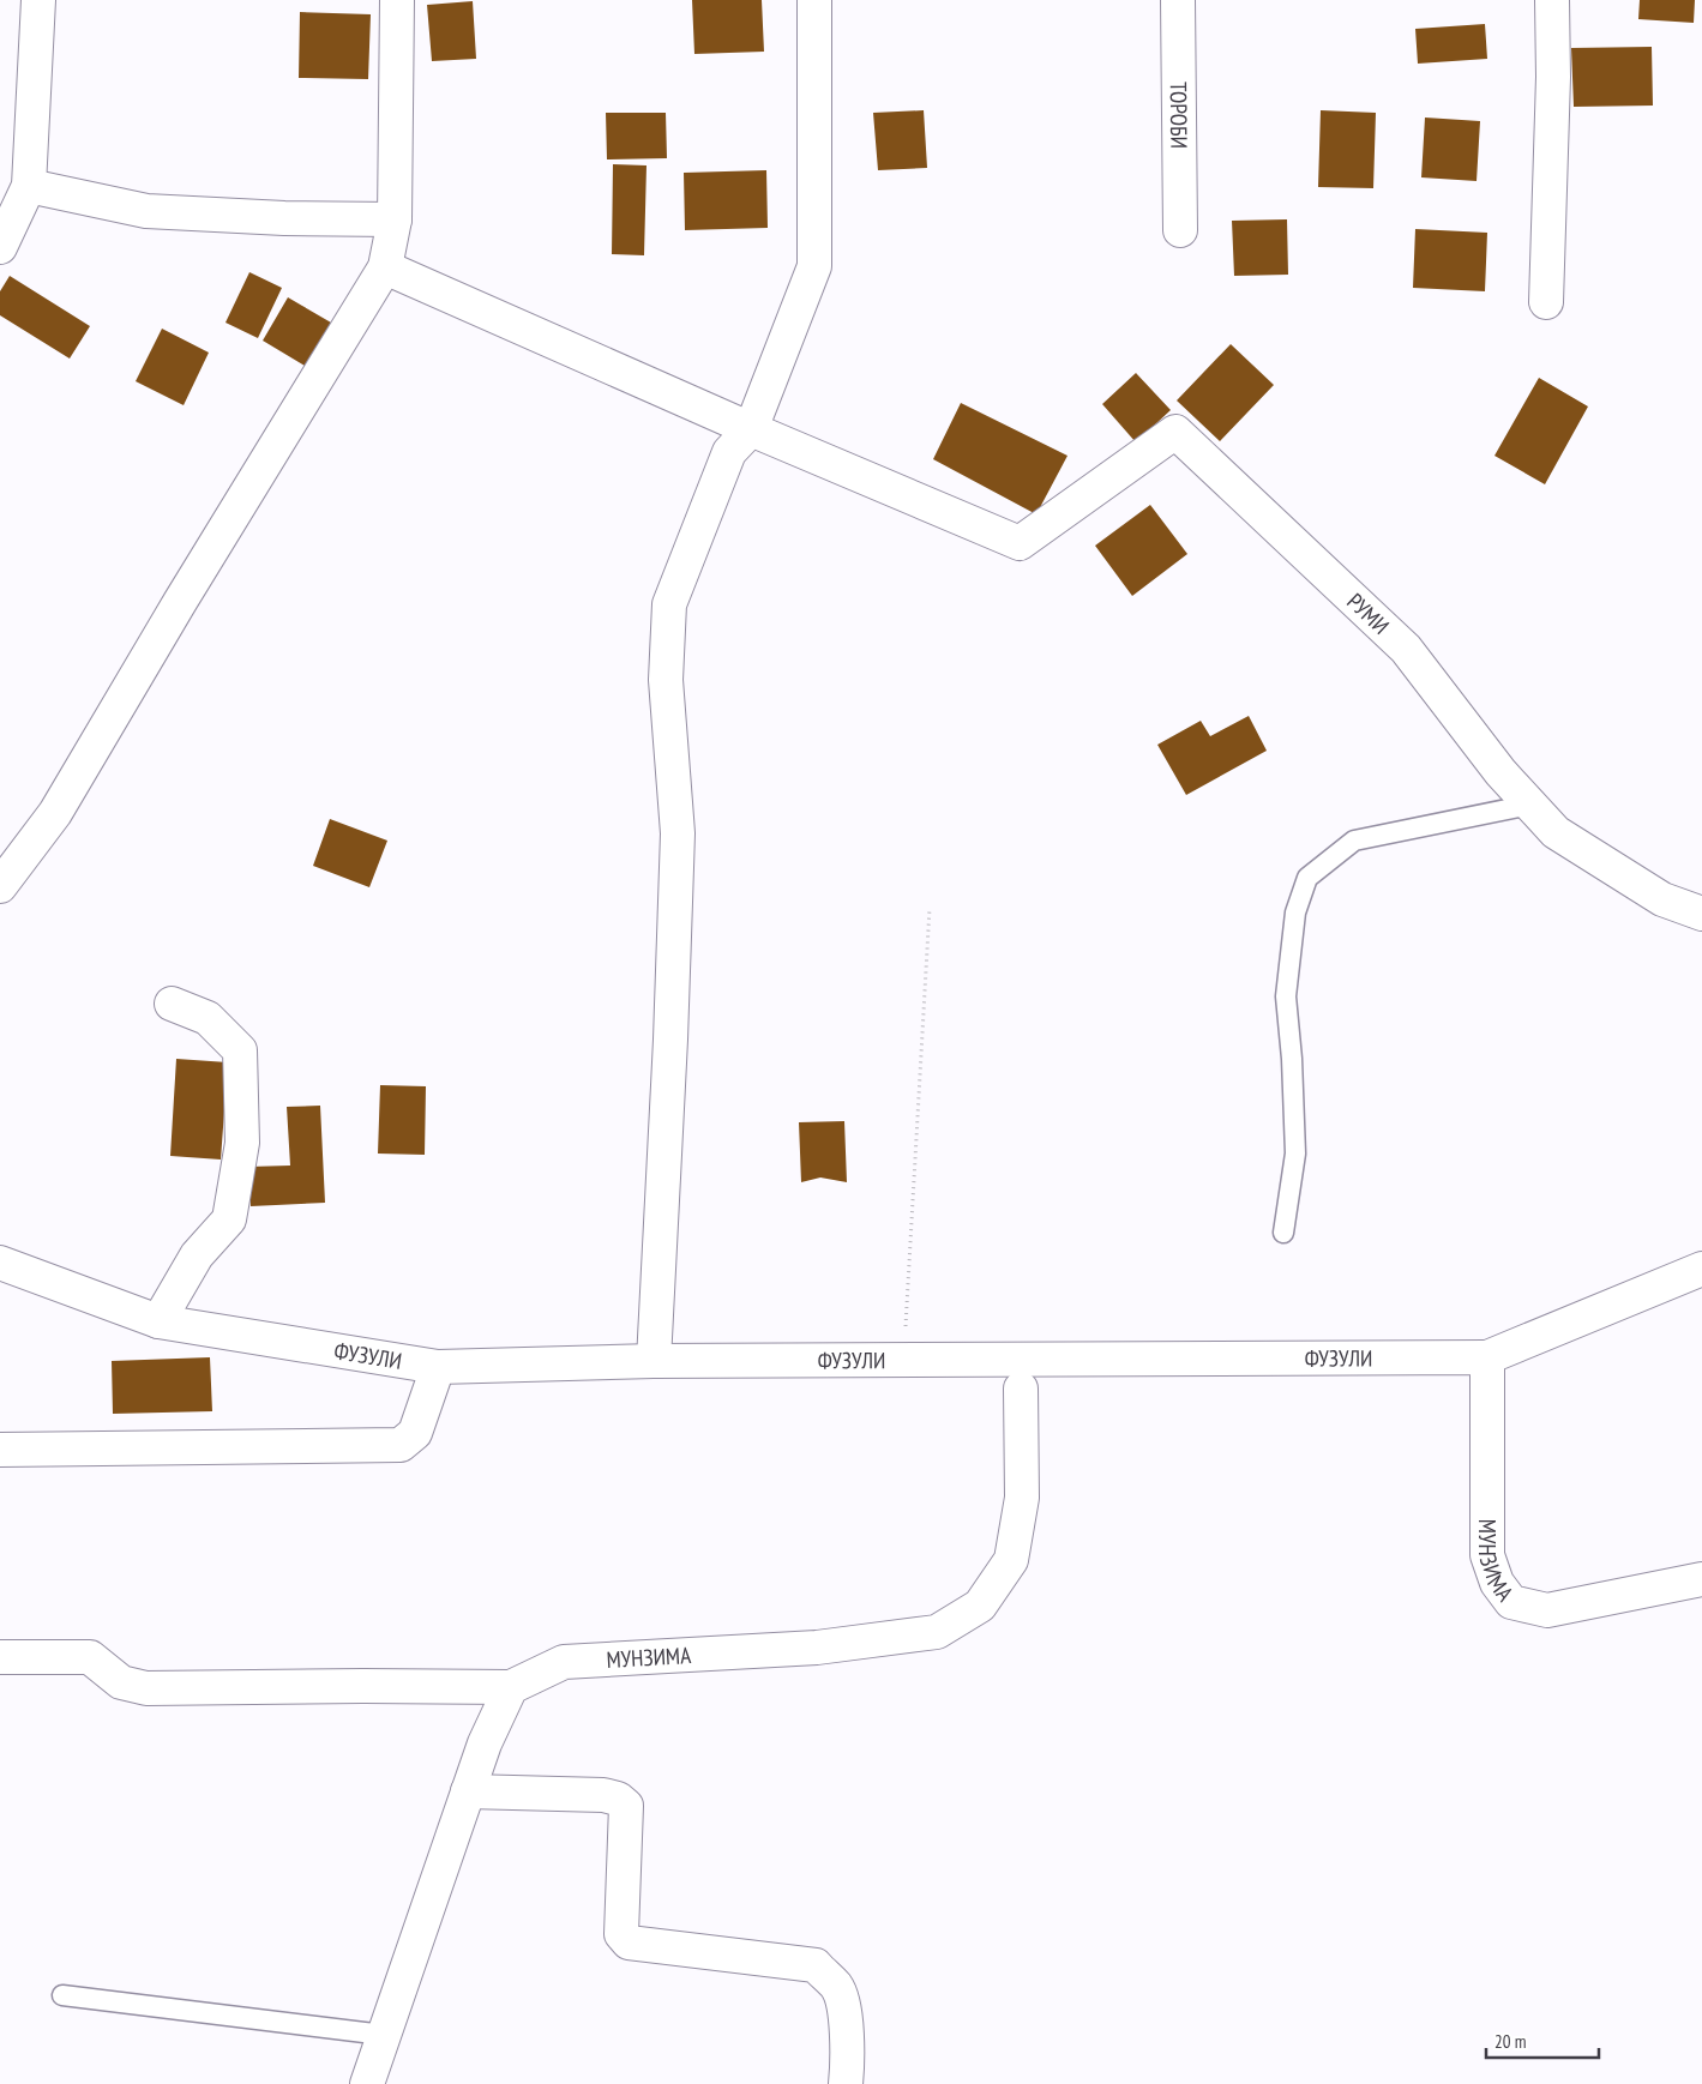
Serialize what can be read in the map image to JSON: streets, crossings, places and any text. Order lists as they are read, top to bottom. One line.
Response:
{"streets":{"street":["ТОРОБИ","РУМИ","ФУЗУЛИ","МУНЗИМА"]},"crossings":[["ФУЗУЛИ","МУНЗИМА"]],"scale_bar":"20 m"}
